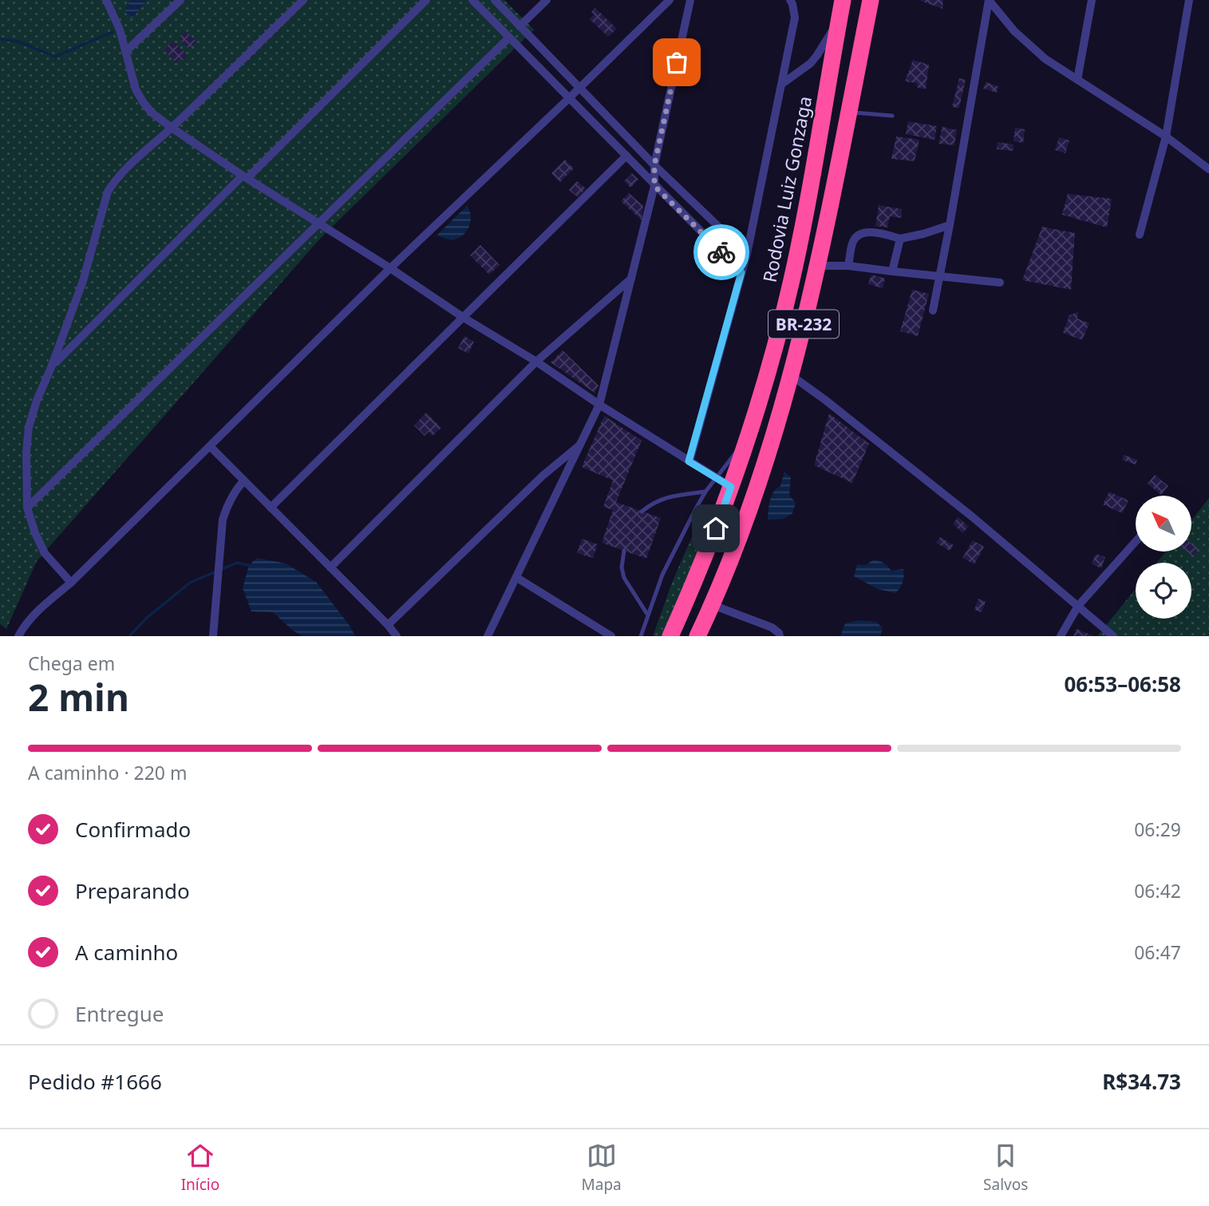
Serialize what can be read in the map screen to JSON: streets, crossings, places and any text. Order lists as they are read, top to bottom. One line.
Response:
{"streets":{"highway":["Rodovia Luiz Gonzaga","BR-232"]},"north":"top left","page":{"heading":["2 min","Chega em","06:53–06:58"],"panel":["Pedido #1666","R$34.73"],"bar":"A caminho · 220 m","list":[["Confirmado","06:29"],["Preparando","06:42"],["A caminho","06:47"],"Entregue"],"tabs":["Início","Mapa","Salvos"]}}
